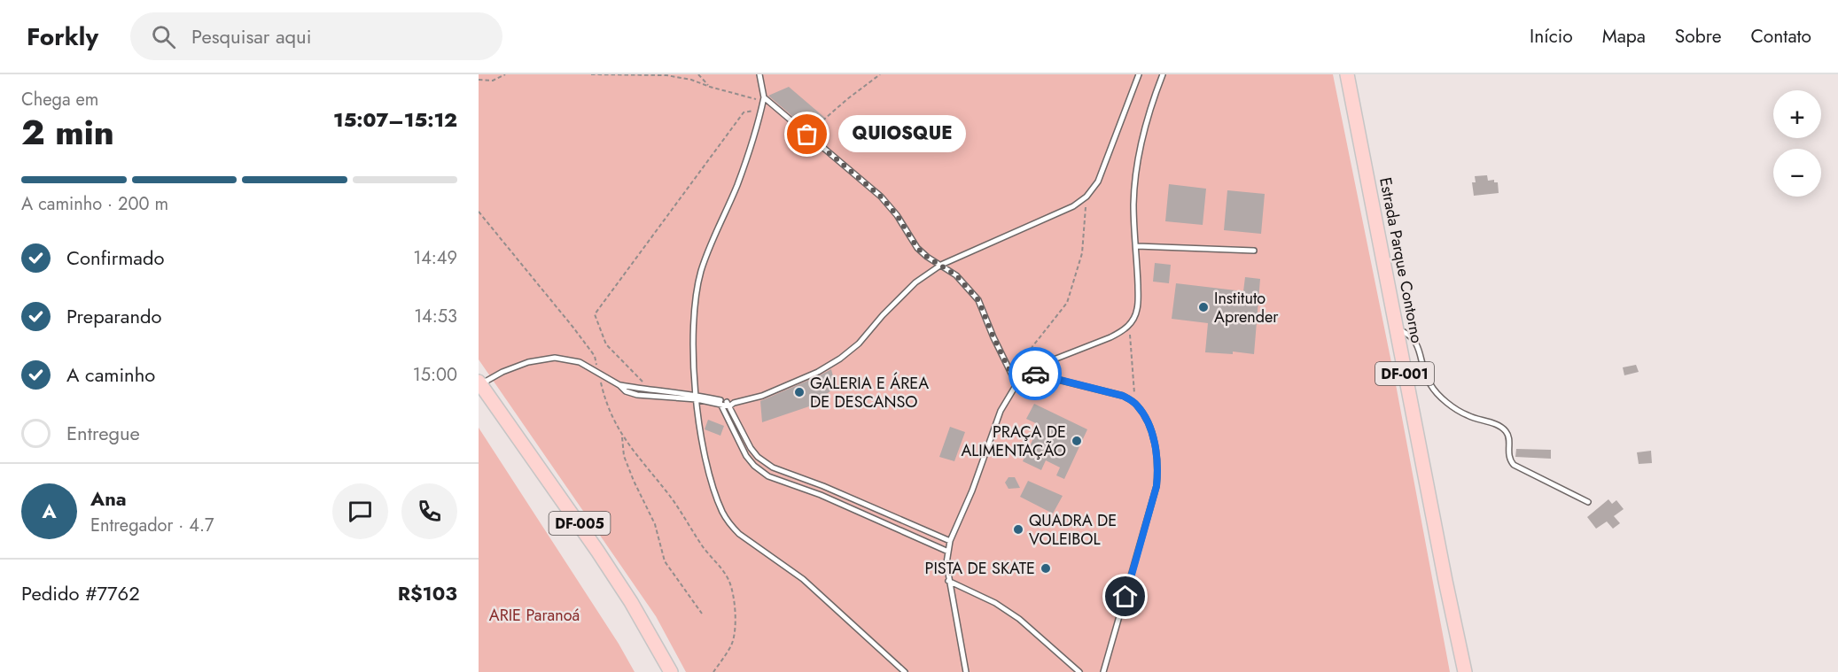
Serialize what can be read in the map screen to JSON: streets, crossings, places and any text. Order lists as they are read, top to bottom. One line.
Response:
{"streets":{"main road":["Estrada Parque Contorno","DF-001","DF-005"]},"parks":["ARIE Paranoá"],"places":["QUIOSQUE","Instituto Aprender","GALERIA E ÁREA DE DESCANSO","PRAÇA DE ALIMENTAÇÃO","QUADRA DE VOLEIBOL","PISTA DE SKATE"],"page":{"header":"Forkly","search":"Pesquisar aqui","nav":["Início","Mapa","Sobre","Contato"],"heading":["2 min","Chega em","15:07–15:12"],"panel":["Ana","Entregador · 4.7","Pedido #7762","R$103"],"map_buttons":["+","−"],"bubble":"QUIOSQUE","bar":"A caminho · 200 m","list":[["Confirmado","14:49"],["Preparando","14:53"],["A caminho","15:00"],"Entregue"],"round":"A"}}
